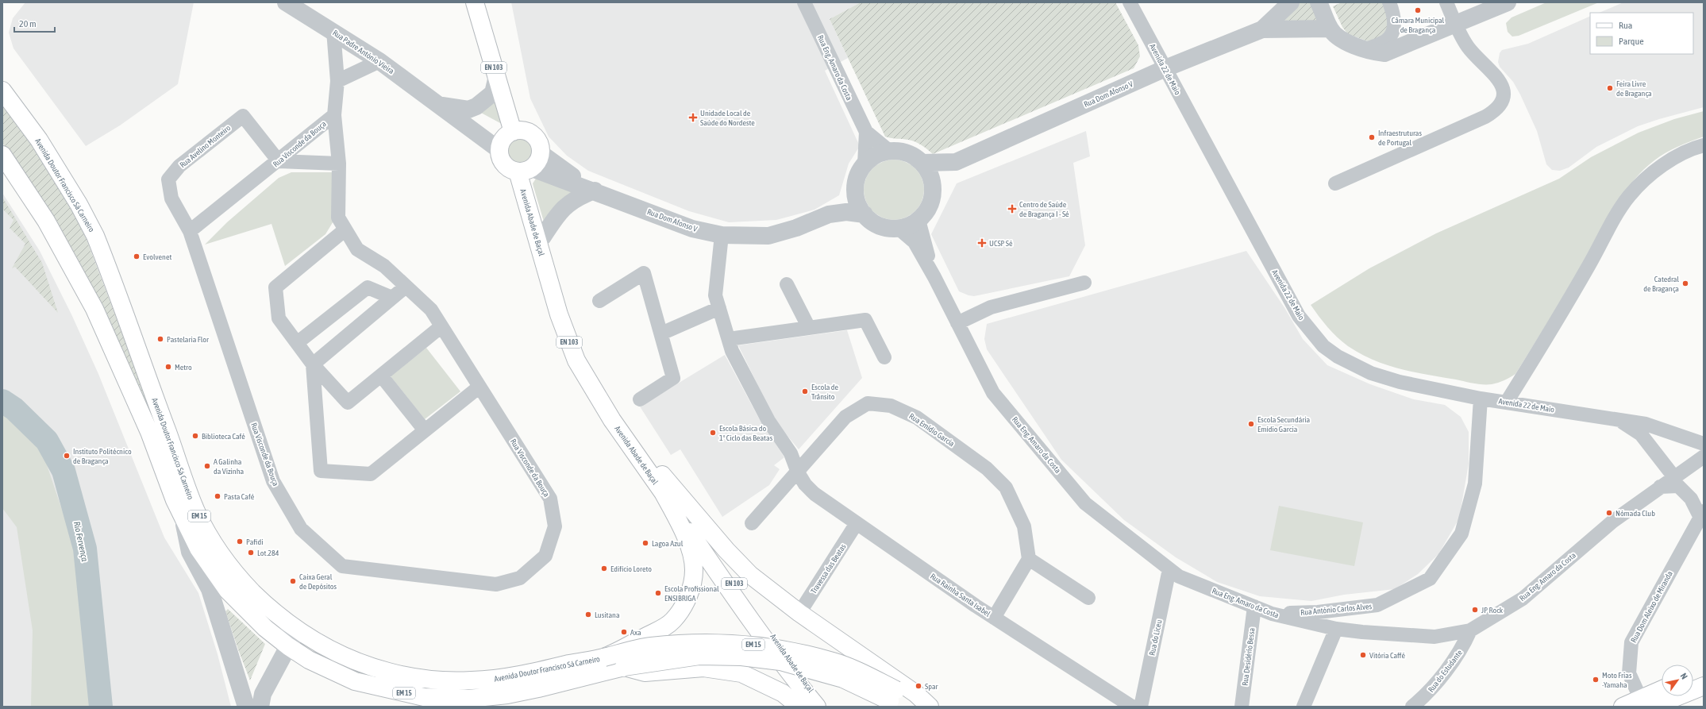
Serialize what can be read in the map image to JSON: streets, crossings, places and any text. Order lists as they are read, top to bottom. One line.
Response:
{"streets":{"main road":["EN 103","Avenida Doutor Francisco Sá Carneiro","Avenida Abade de Baçal","EM 15"],"street":["Rua Padre António Vieira","Rua Eng. Amaro da Costa","Avenida 22 de Maio","Rua Dom Afonso V","Rua Visconde da Bouça","Rua Avelino Monteiro","Rua Emídio Garcia","Travessa das Beatas","Rua Rainha Santa Isabel","Rua Dom Aleixo de Miranda","Rua António Carlos Alves","Rua do Liceu","Rua Desidério Bessa","Rua do Estudante"]},"crossings":[["Rua Padre António Vieira","EN 103"],["Rua Padre António Vieira","Avenida Abade de Baçal"],["EN 103","Avenida Abade de Baçal"],["Rua Eng. Amaro da Costa","Rua Dom Afonso V"],["Rua Eng. Amaro da Costa","Rua António Carlos Alves"],["Rua Eng. Amaro da Costa","Rua do Liceu"],["Rua Eng. Amaro da Costa","Rua Desidério Bessa"],["Rua Eng. Amaro da Costa","Rua do Estudante"],["Avenida 22 de Maio","Rua Dom Afonso V"],["Avenida 22 de Maio","Rua António Carlos Alves"],["Rua Dom Afonso V","Rua Rainha Santa Isabel"],["Rua Visconde da Bouça","Rua Avelino Monteiro"],["Rua Emídio Garcia","Rua Rainha Santa Isabel"],["Travessa das Beatas","Rua Rainha Santa Isabel"]],"water":["Rio Fervença"],"places":{"other":["Câmara Municipal de Bragança","Feira Livre de Bragança","Infraestruturas de Portugal","Evolvenet","Catedral de Bragança","Pastelaria Flor","Metro","Escola de Trânsito","Escola Secundária Emídio Garcia","Escola Básica do 1º Ciclo das Beatas","Biblioteca Café","Instituto Politécnico de Bragança","A Galinha da Vizinha","Pasta Café","Nómada Club","Pafidi","Lagoa Azul","Lot.284","Edifício Loreto","Caixa Geral de Depósitos","Escola Profissional ENSIBRIGA","JP Rock","Lusitana","Axa","Vitória Caffé","Moto Frias -Yamaha","Spar"],"health":["Unidade Local de Saúde do Nordeste","Centro de Saúde de Bragança I - Sé","UCSP Sé"]},"legend":["Rua","Parque"],"scale_bar":"20 m","north":"top right"}
